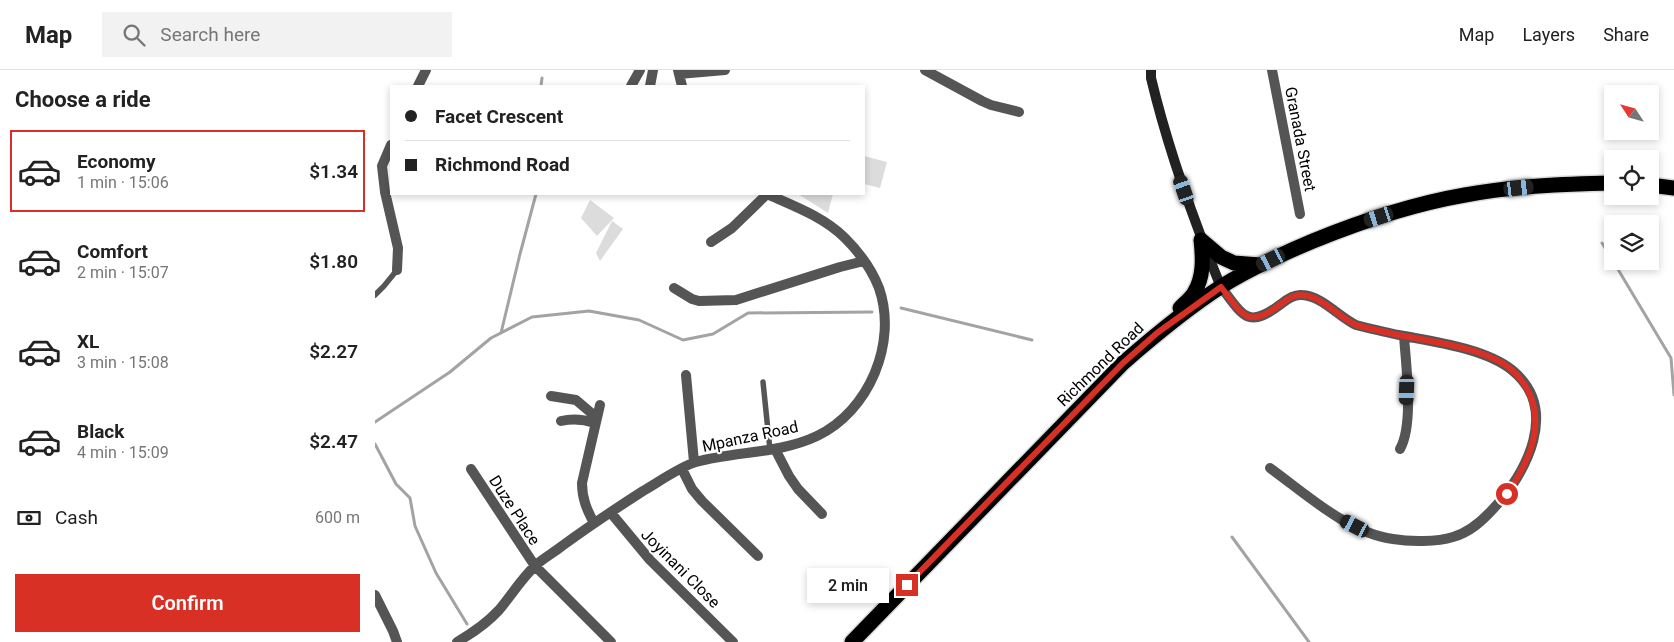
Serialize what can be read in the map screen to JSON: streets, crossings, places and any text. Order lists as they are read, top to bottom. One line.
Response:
{"streets":{"highway":["Richmond Road"],"street":["Granada Street","Mpanza Road","Duze Place","Joyinani Close"]},"crossings":[["Mpanza Road","Duze Place"],["Mpanza Road","Joyinani Close"]],"north":"top left","page":{"header":"Map","search":"Search here","nav":["Map","Layers","Share"],"heading":"Choose a ride","banner":["Facet Crescent","Richmond Road"],"list":[{"name":"Economy","note":"1 min · 15:06","value":"$1.34"},{"name":"Comfort","note":"2 min · 15:07","value":"$1.80"},{"name":"XL","note":"3 min · 15:08","value":"$2.27"},{"name":"Black","note":"4 min · 15:09","value":"$2.47"}],"pay":["Cash","600 m"],"buttons":"Confirm","bubble":"2 min"}}
